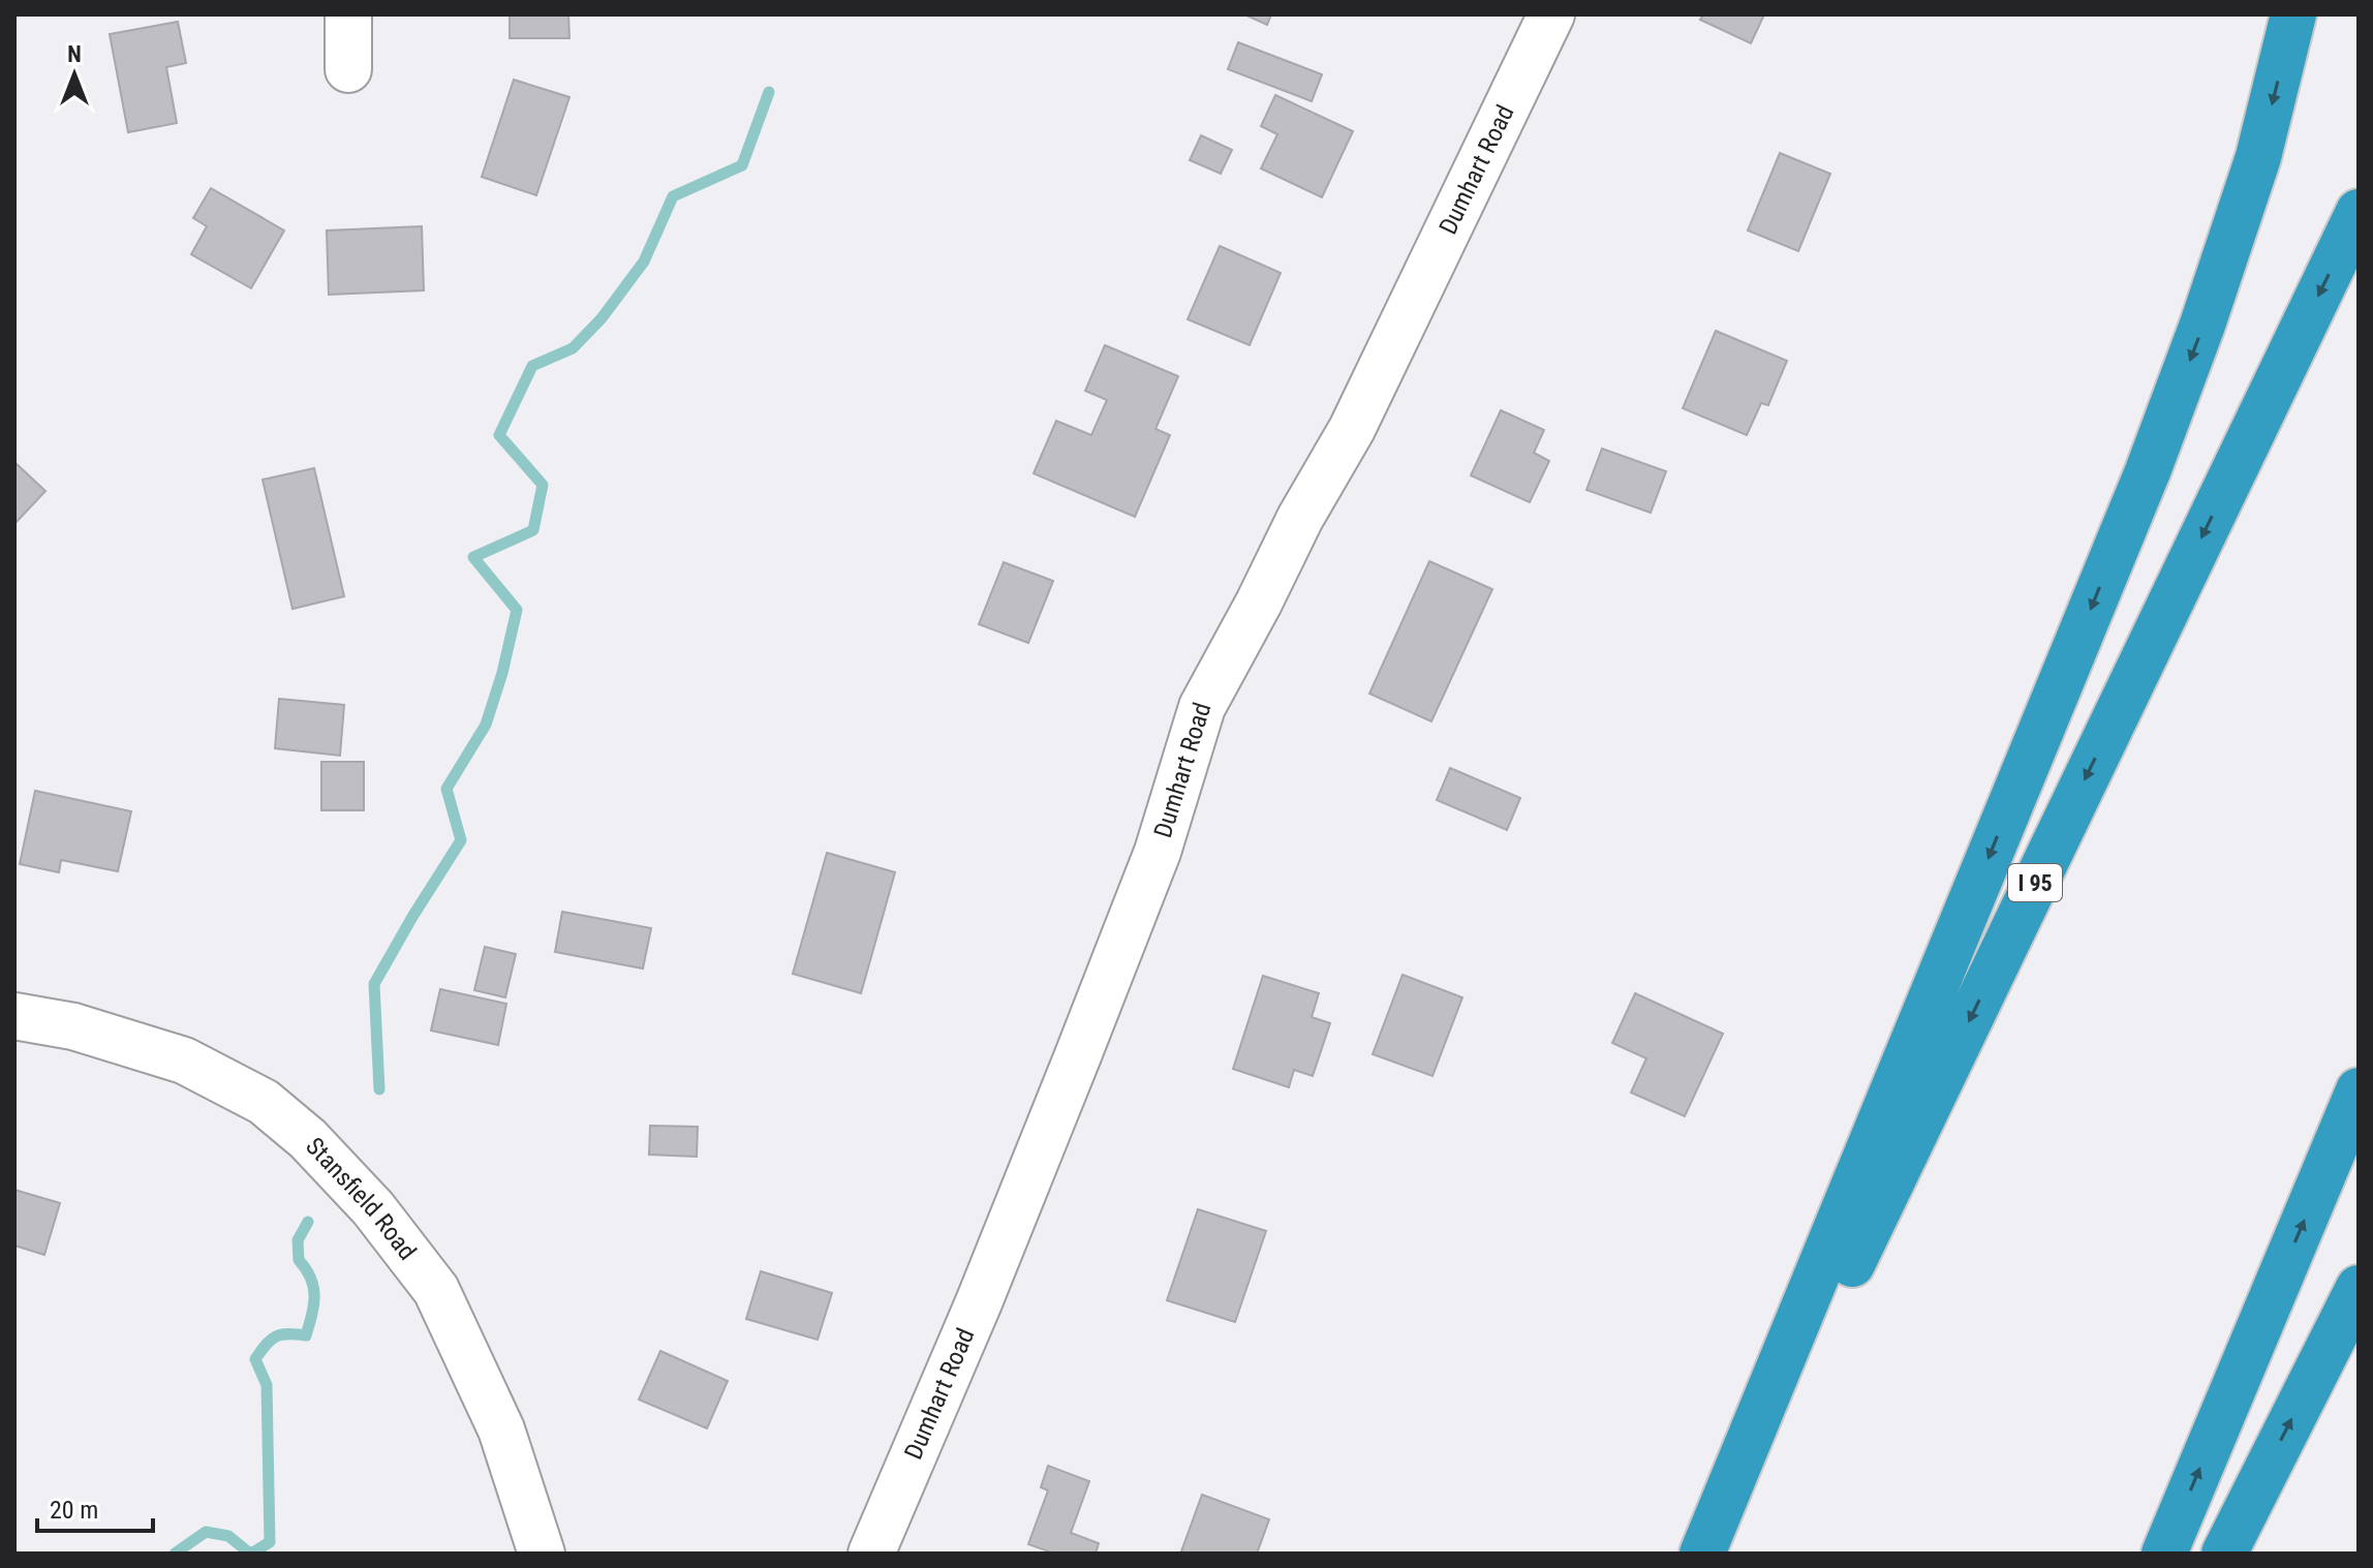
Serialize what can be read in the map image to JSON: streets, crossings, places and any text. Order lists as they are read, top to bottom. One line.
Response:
{"streets":{"highway":["I 95"],"street":["Dumhart Road","Stansfield Road"]},"scale_bar":"20 m","north":"top"}
